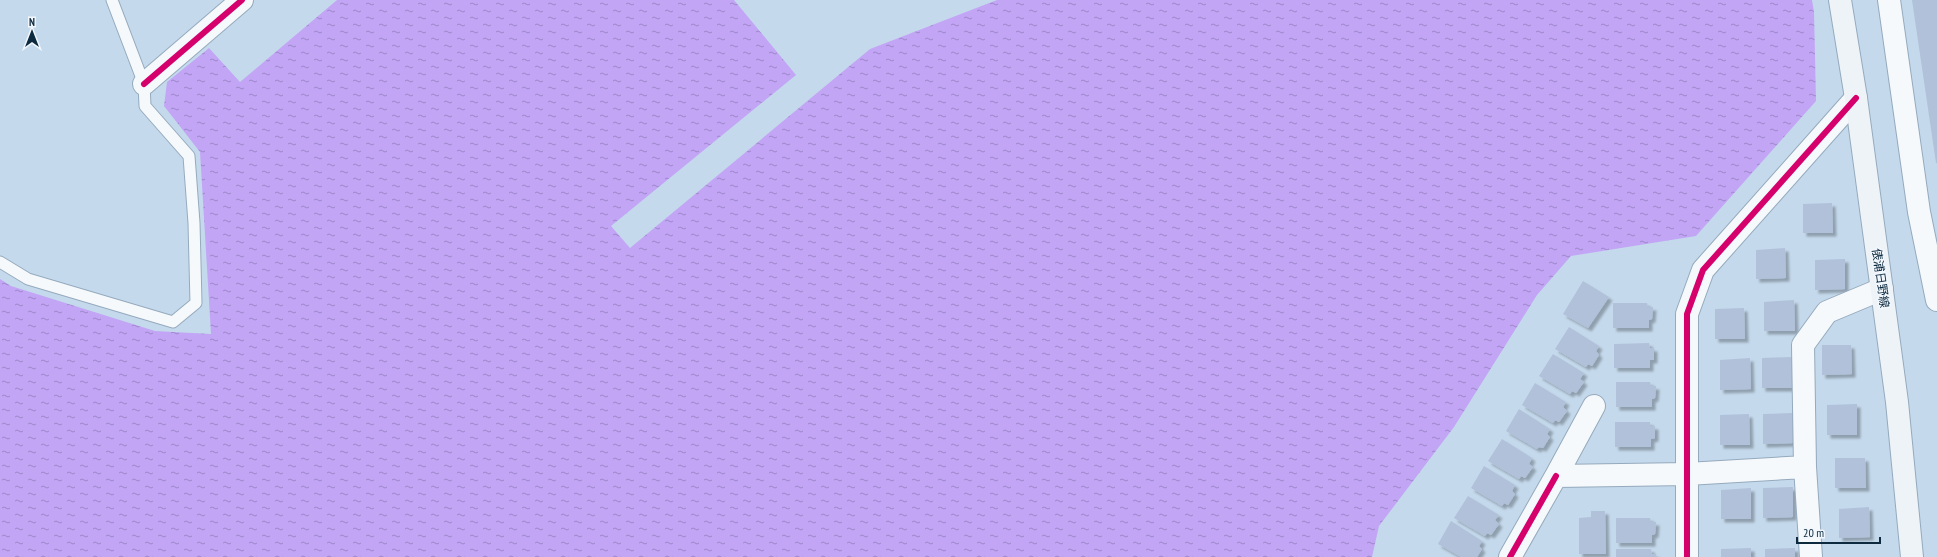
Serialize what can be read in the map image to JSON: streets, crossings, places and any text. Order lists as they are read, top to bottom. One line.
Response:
{"streets":{"main road":["俵浦日野線"]},"scale_bar":"20 m","north":"top"}
